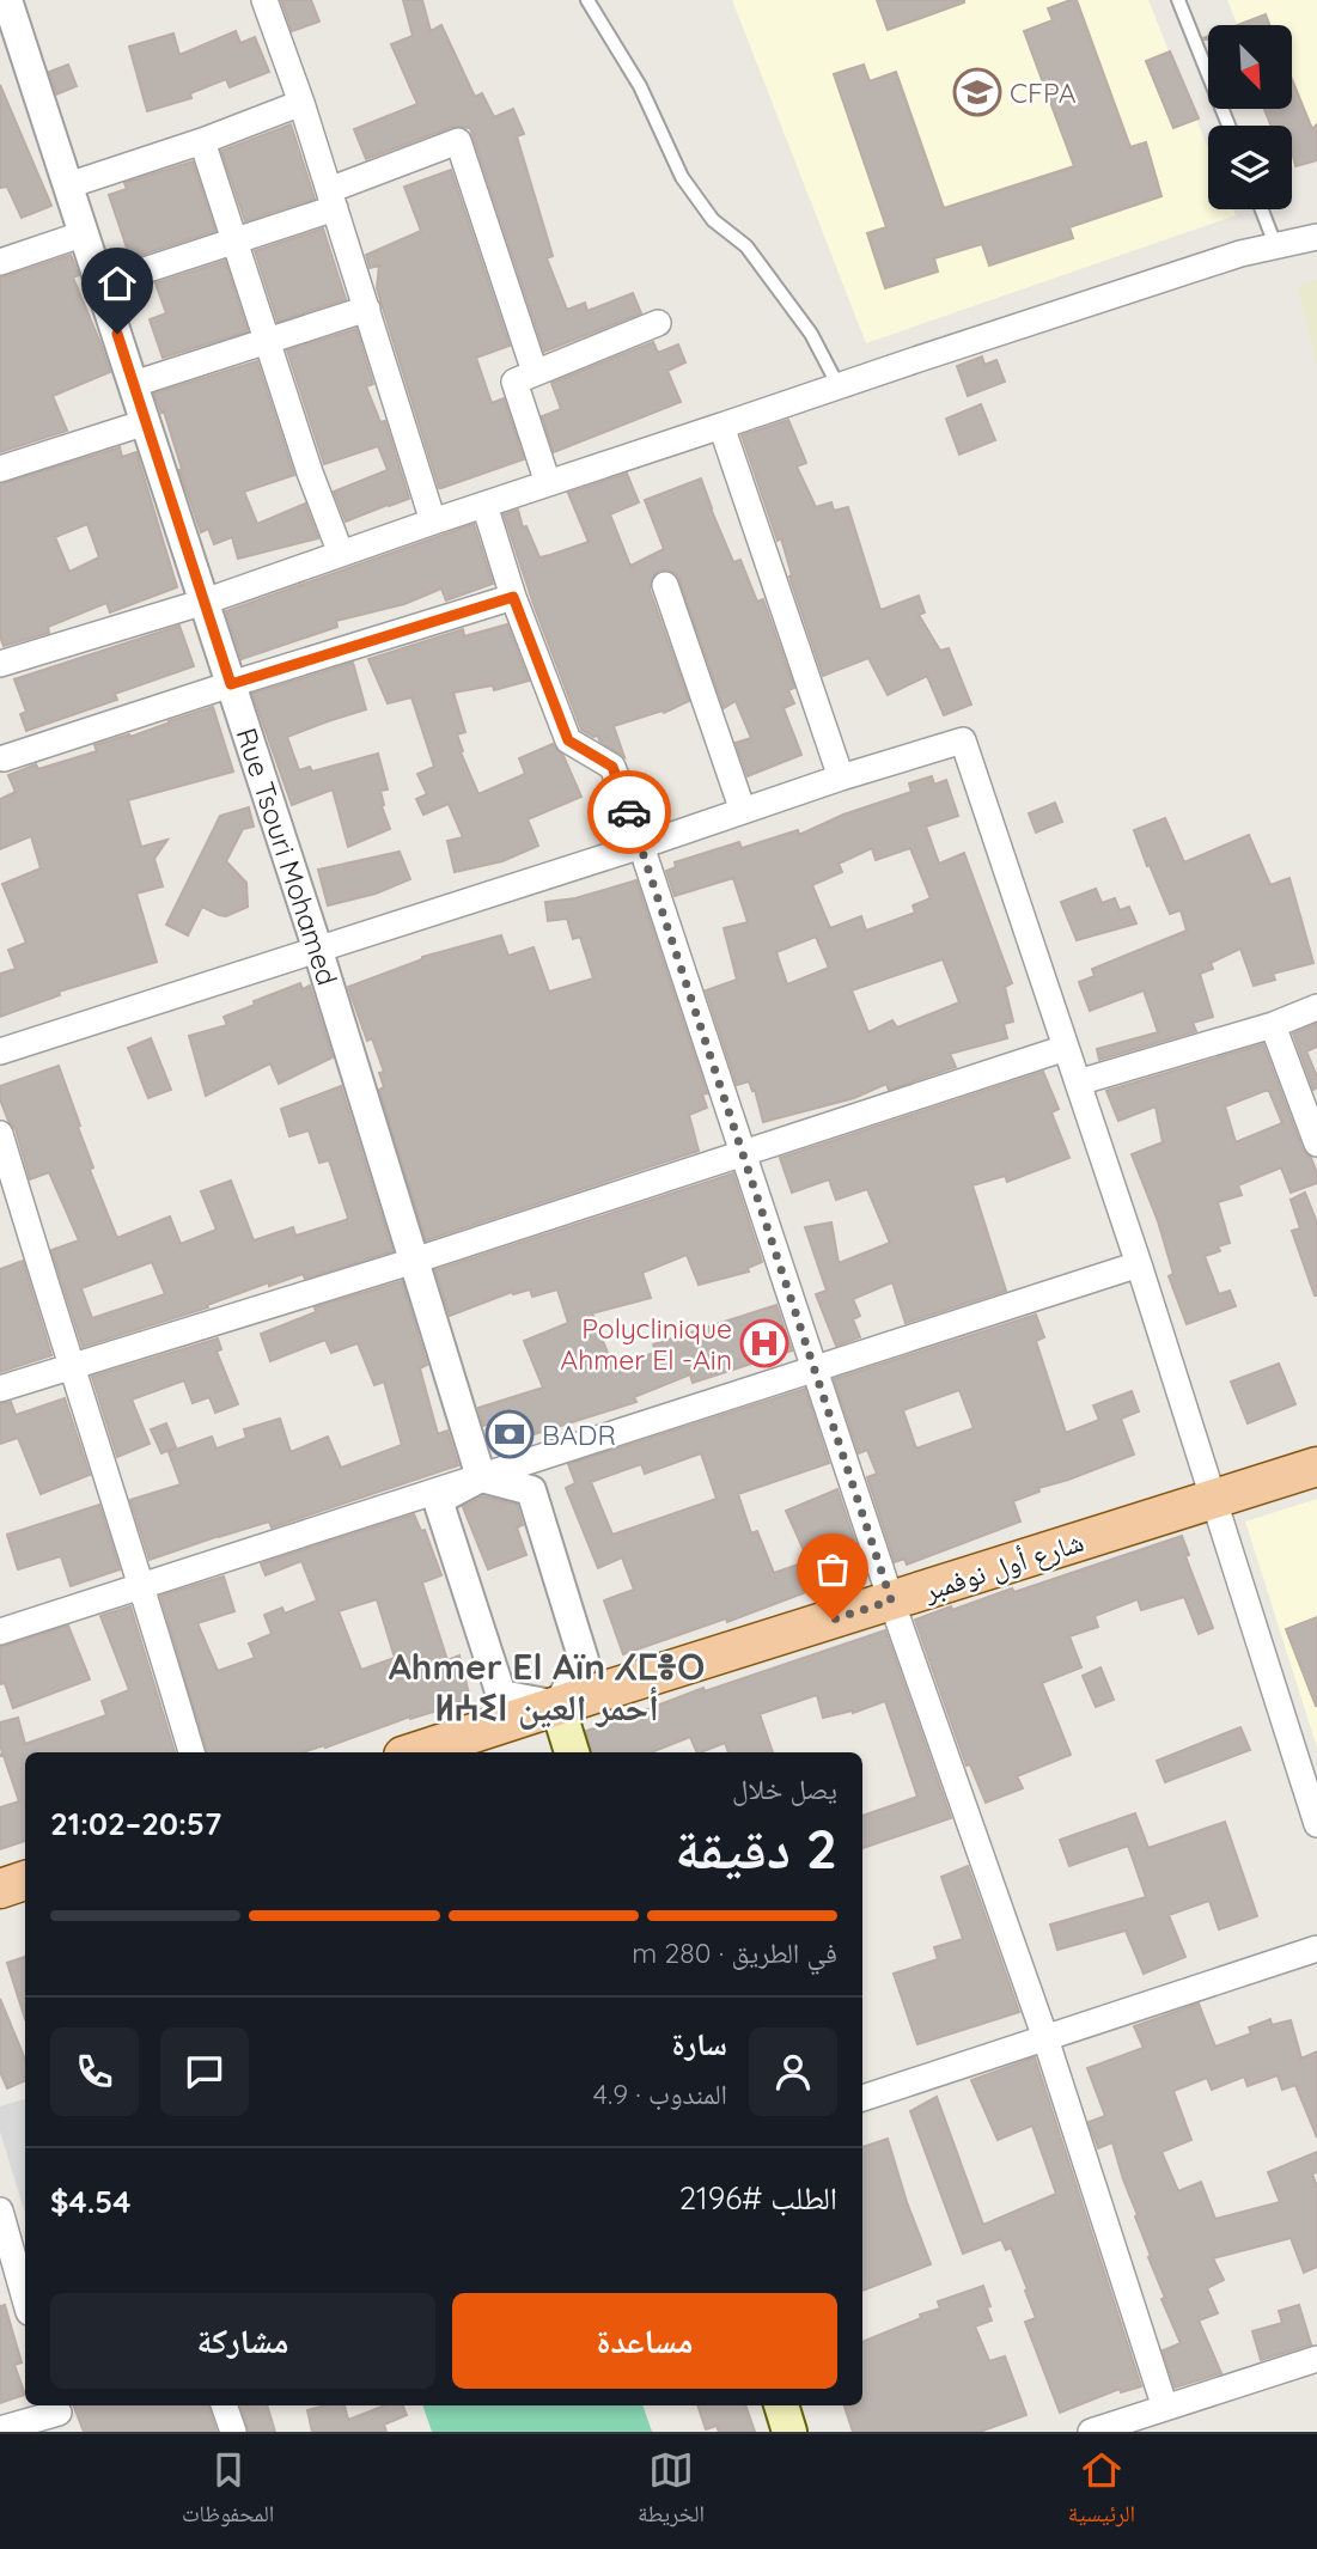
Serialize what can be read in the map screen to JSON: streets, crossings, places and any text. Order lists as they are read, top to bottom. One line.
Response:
{"streets":{"main road":["شارع أول نوفمبر"],"street":["Rue Tsouri Mohamed"]},"districts":["Ahmer El Aïn ⵃⵎⴻⵔ ⵍⵄⵉⵏ أحمر العين"],"places":{"school or university":["CFPA"],"hospital":["Polyclinique Ahmer El -Ain"],"bank":["BADR"]},"north":"bottom right","page":{"heading":["2 دقيقة","يصل خلال","20:57–21:02"],"panel":["سارة","المندوب · 4.9","الطلب #2196","$4.54"],"bar":"في الطريق · 280 m","buttons":["مساعدة","مشاركة"],"tabs":["الرئيسية","الخريطة","المحفوظات"]}}
